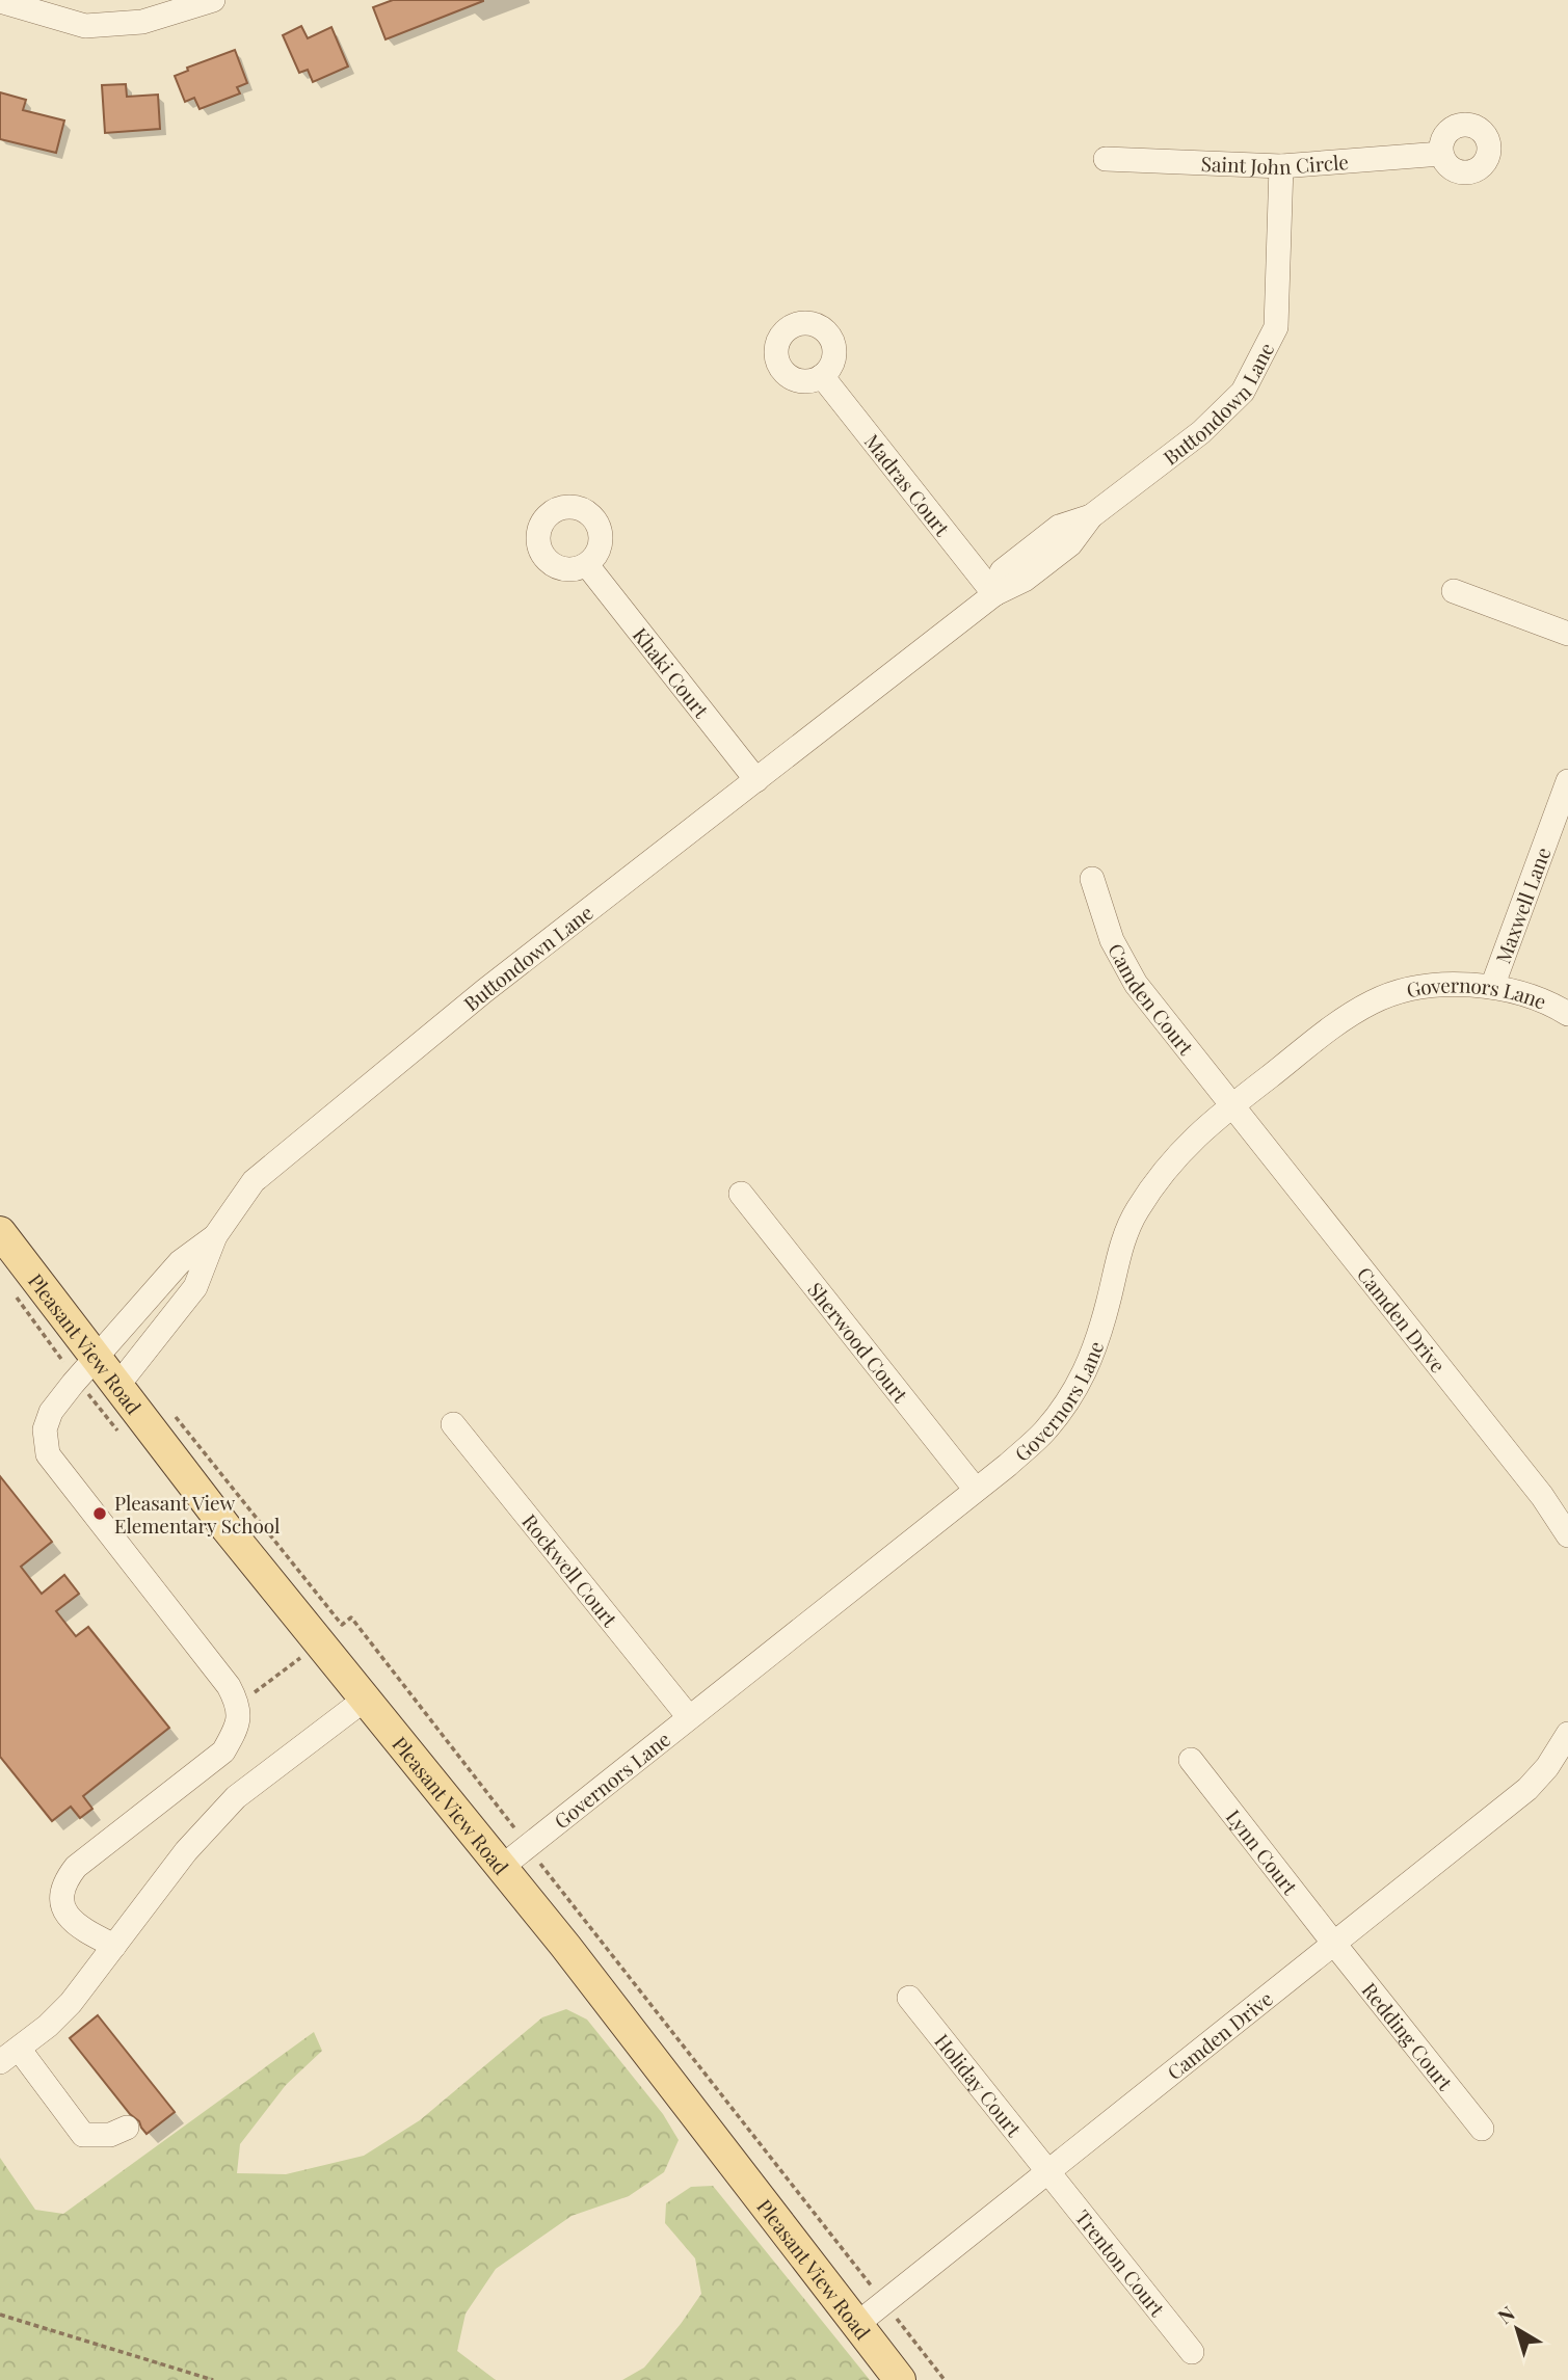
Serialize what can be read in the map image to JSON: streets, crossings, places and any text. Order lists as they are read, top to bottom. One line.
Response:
{"streets":{"main road":["Pleasant View Road"],"street":["Saint John Circle","Buttondown Lane","Madras Court","Khaki Court","Maxwell Lane","Camden Court","Governors Lane","Camden Drive","Sherwood Court","Rockwell Court","Lynn Court","Redding Court","Holiday Court","Trenton Court"]},"crossings":[["Saint John Circle","Buttondown Lane"],["Buttondown Lane","Madras Court"],["Buttondown Lane","Khaki Court"],["Buttondown Lane","Pleasant View Road"],["Maxwell Lane","Governors Lane"],["Camden Court","Governors Lane"],["Camden Court","Camden Drive"],["Governors Lane","Camden Drive"],["Governors Lane","Sherwood Court"],["Governors Lane","Pleasant View Road"],["Governors Lane","Rockwell Court"],["Camden Drive","Pleasant View Road"],["Camden Drive","Lynn Court"],["Camden Drive","Redding Court"],["Camden Drive","Holiday Court"],["Camden Drive","Trenton Court"],["Lynn Court","Redding Court"],["Holiday Court","Trenton Court"]],"places":["Pleasant View Elementary School"],"north":"top left"}
